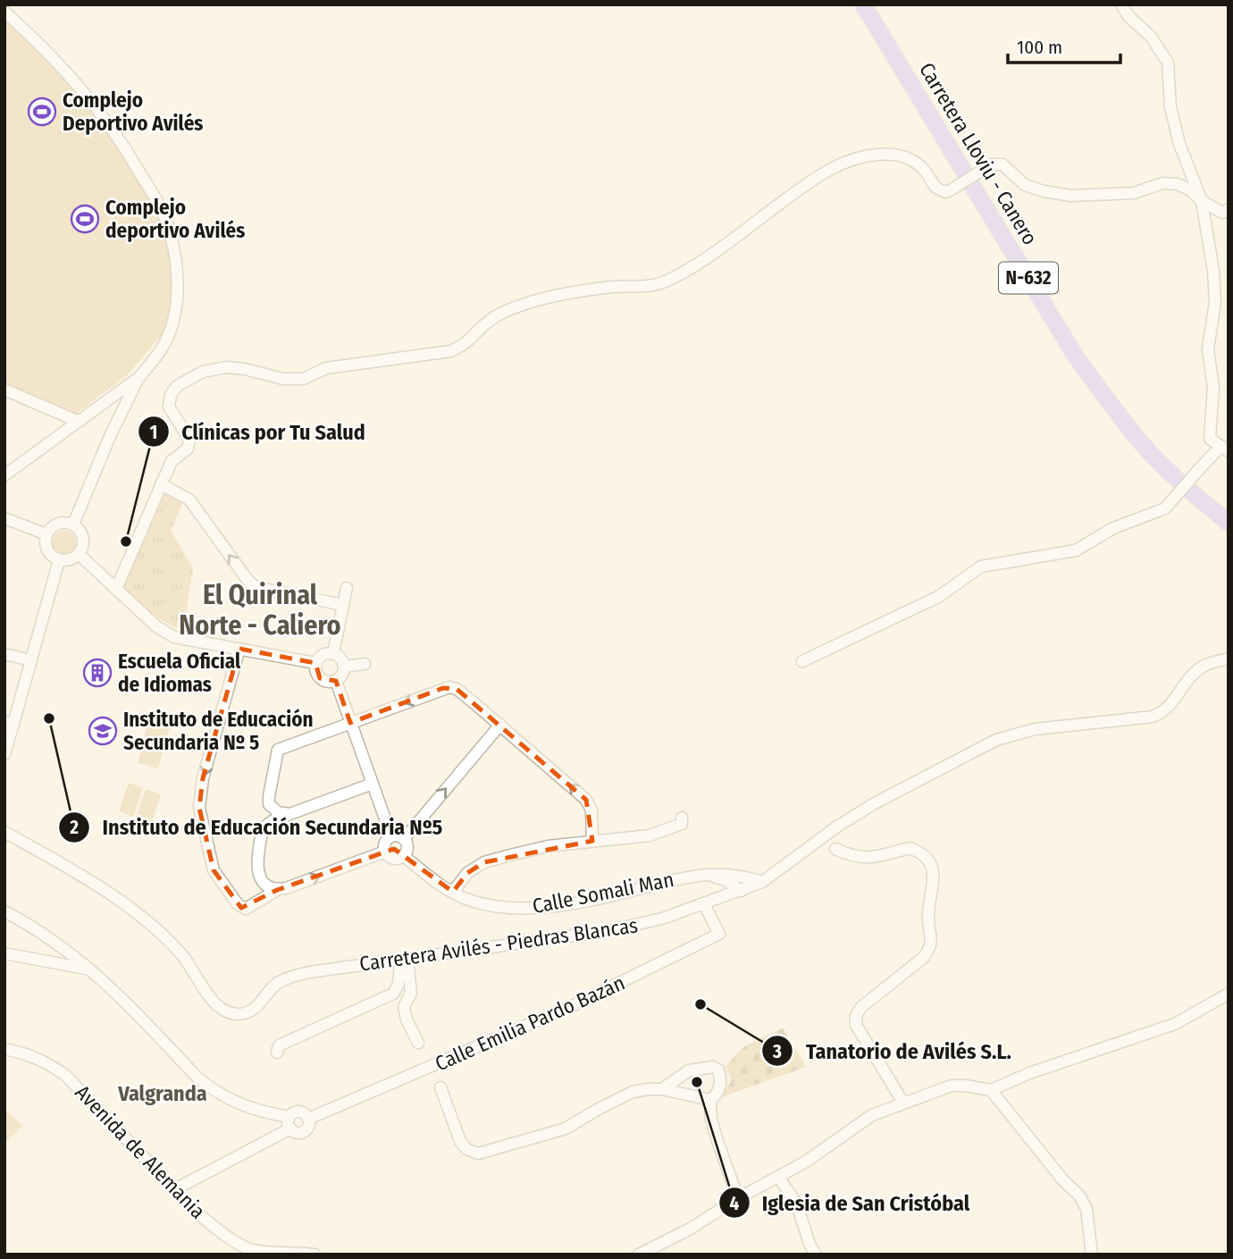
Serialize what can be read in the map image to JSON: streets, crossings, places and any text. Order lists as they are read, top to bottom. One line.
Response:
{"streets":{"highway":["Carretera Lloviu - Canero","N-632"],"street":["Calle Somali Man","Carretera Avilés - Piedras Blancas","Calle Emilia Pardo Bazán","Avenida de Alemania"]},"crossings":[["Calle Somali Man","Carretera Avilés - Piedras Blancas"],["Carretera Avilés - Piedras Blancas","Calle Emilia Pardo Bazán"]],"districts":["El Quirinal Norte - Caliero","Valgranda"],"places":{"sports":["Complejo Deportivo Avilés","Complejo deportivo Avilés"],"other":["Clínicas por Tu Salud","Instituto de Educación Secundaria Nº5","Tanatorio de Avilés S.L.","Iglesia de San Cristóbal"],"building":["Escuela Oficial de Idiomas"],"school or university":["Instituto de Educación Secundaria Nº 5"]},"scale_bar":"100 m"}
